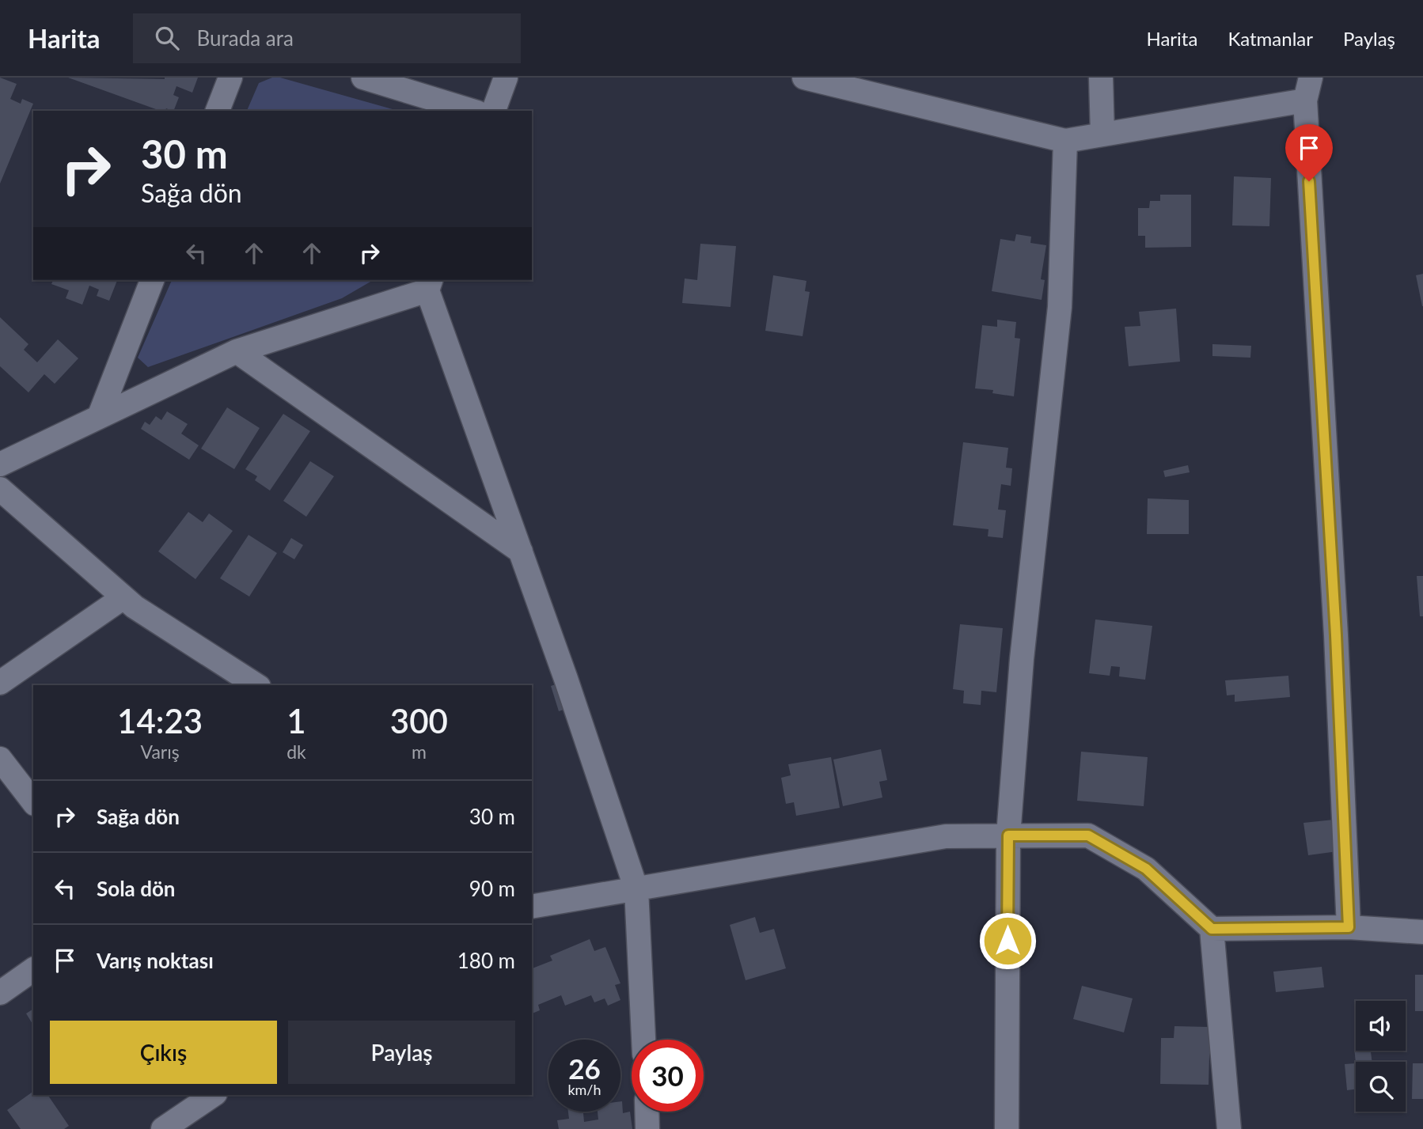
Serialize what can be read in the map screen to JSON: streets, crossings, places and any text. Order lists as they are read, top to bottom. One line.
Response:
{"page":{"header":"Harita","search":"Burada ara","nav":["Harita","Katmanlar","Paylaş"],"turn":["30 m","Sağa dön"],"eta":["14:23","Varış","1","dk","300","m"],"list":[{"name":"Sağa dön","value":"30 m"},{"name":"Sola dön","value":"90 m"},{"name":"Varış noktası","value":"180 m"}],"buttons":["Çıkış","Paylaş"],"speed":"26 km/h","limit":"30"}}
